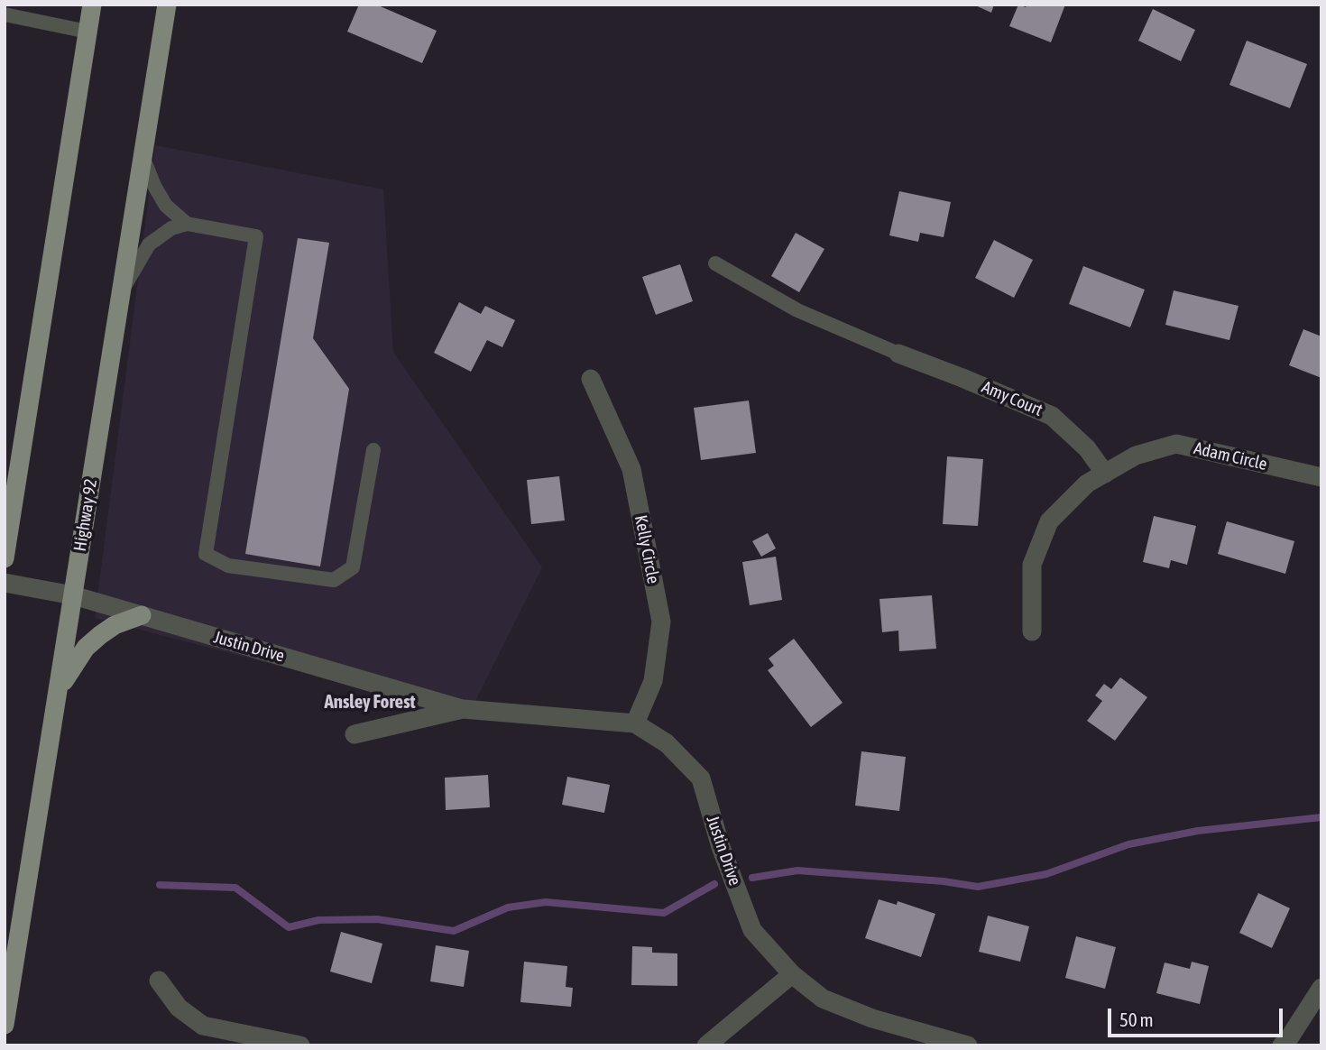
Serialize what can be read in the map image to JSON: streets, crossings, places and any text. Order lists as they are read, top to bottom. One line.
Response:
{"streets":{"main road":["Highway 92"],"street":["Amy Court","Adam Circle","Kelly Circle","Justin Drive"]},"crossings":[["Amy Court","Adam Circle"],["Highway 92","Justin Drive"],["Kelly Circle","Justin Drive"]],"districts":["Ansley Forest"],"scale_bar":"50 m"}
